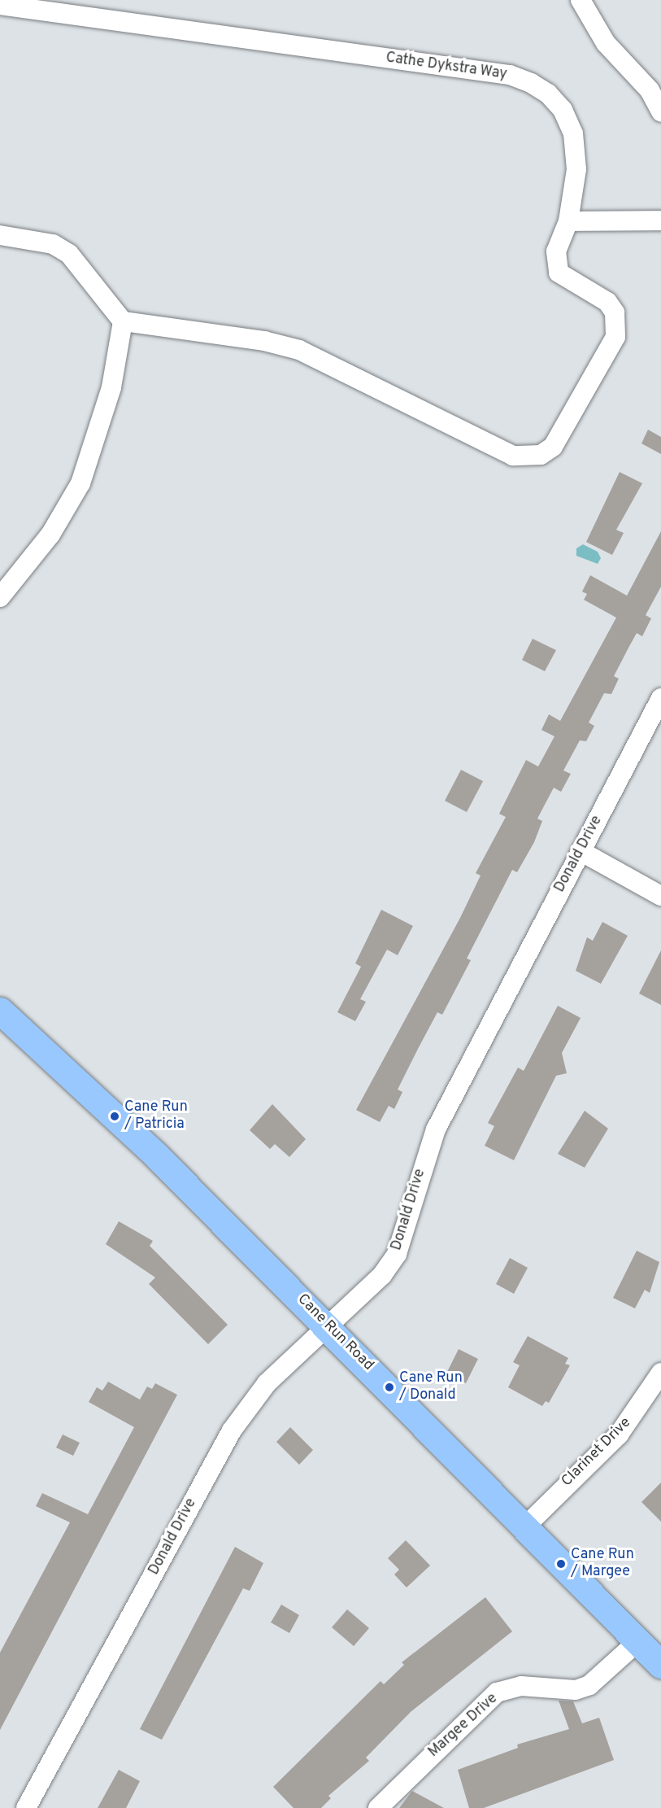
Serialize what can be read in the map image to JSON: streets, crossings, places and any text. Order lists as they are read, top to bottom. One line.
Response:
{"streets":{"highway":["Cane Run Road"],"street":["Cathe Dykstra Way","Donald Drive","Clarinet Drive","Margee Drive"]},"crossings":[["Donald Drive","Cane Run Road"],["Cane Run Road","Clarinet Drive"],["Cane Run Road","Margee Drive"]],"places":["Cane Run / Patricia","Cane Run / Donald","Cane Run / Margee"]}
